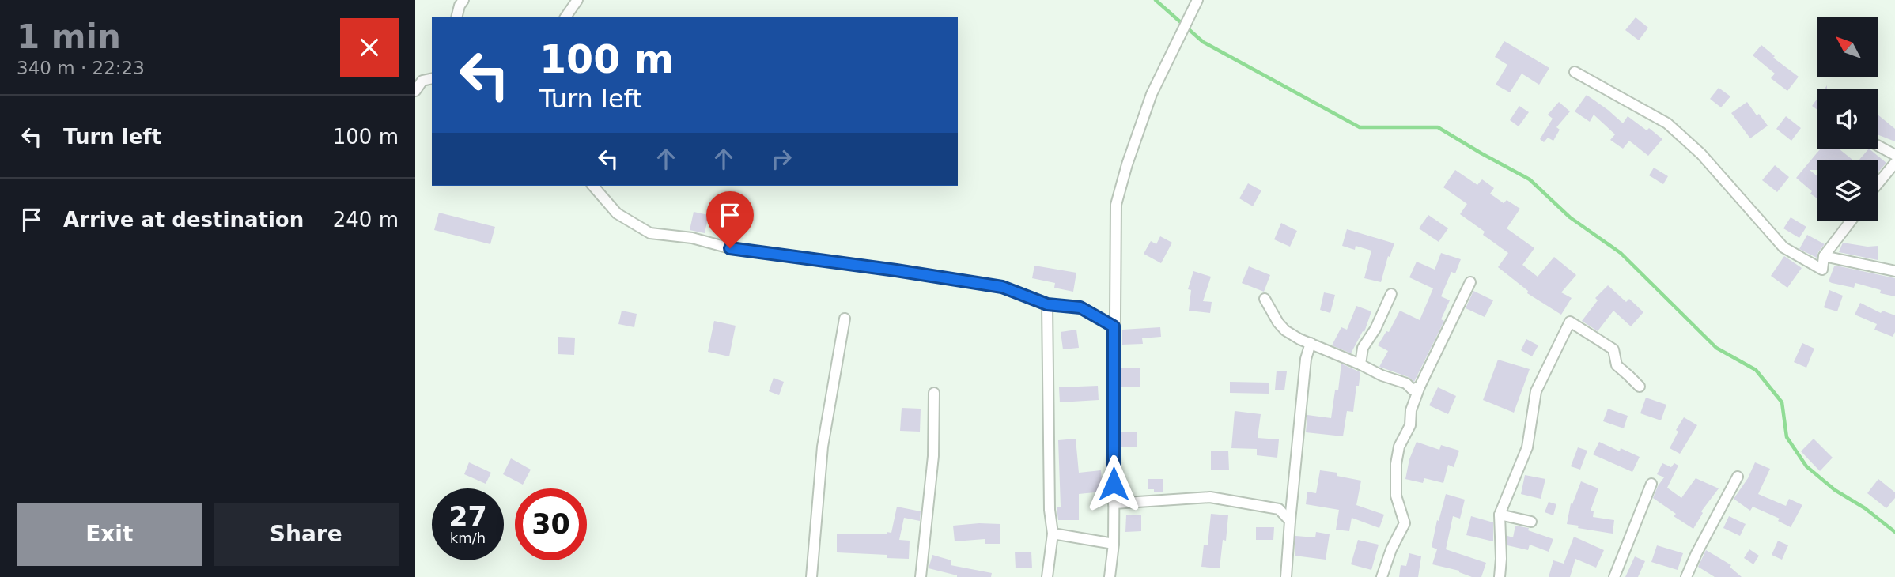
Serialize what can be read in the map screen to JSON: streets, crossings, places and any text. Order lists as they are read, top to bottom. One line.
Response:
{"north":"top left","page":{"heading":["1 min","340 m · 22:23"],"turn":["100 m","Turn left"],"list":[{"name":"Turn left","value":"100 m"},{"name":"Arrive at destination","value":"240 m"}],"speed":"27 km/h","limit":"30","buttons":["Exit","Share"]}}
